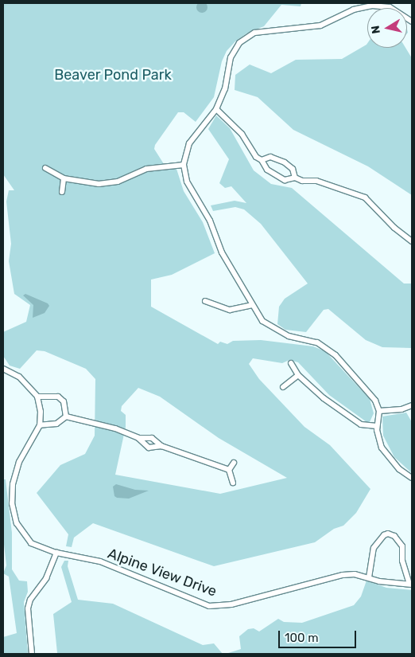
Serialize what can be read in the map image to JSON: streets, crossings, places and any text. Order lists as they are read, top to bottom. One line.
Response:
{"streets":{"street":["Alpine View Drive"]},"parks":["Beaver Pond Park"],"scale_bar":"100 m","north":"left"}
